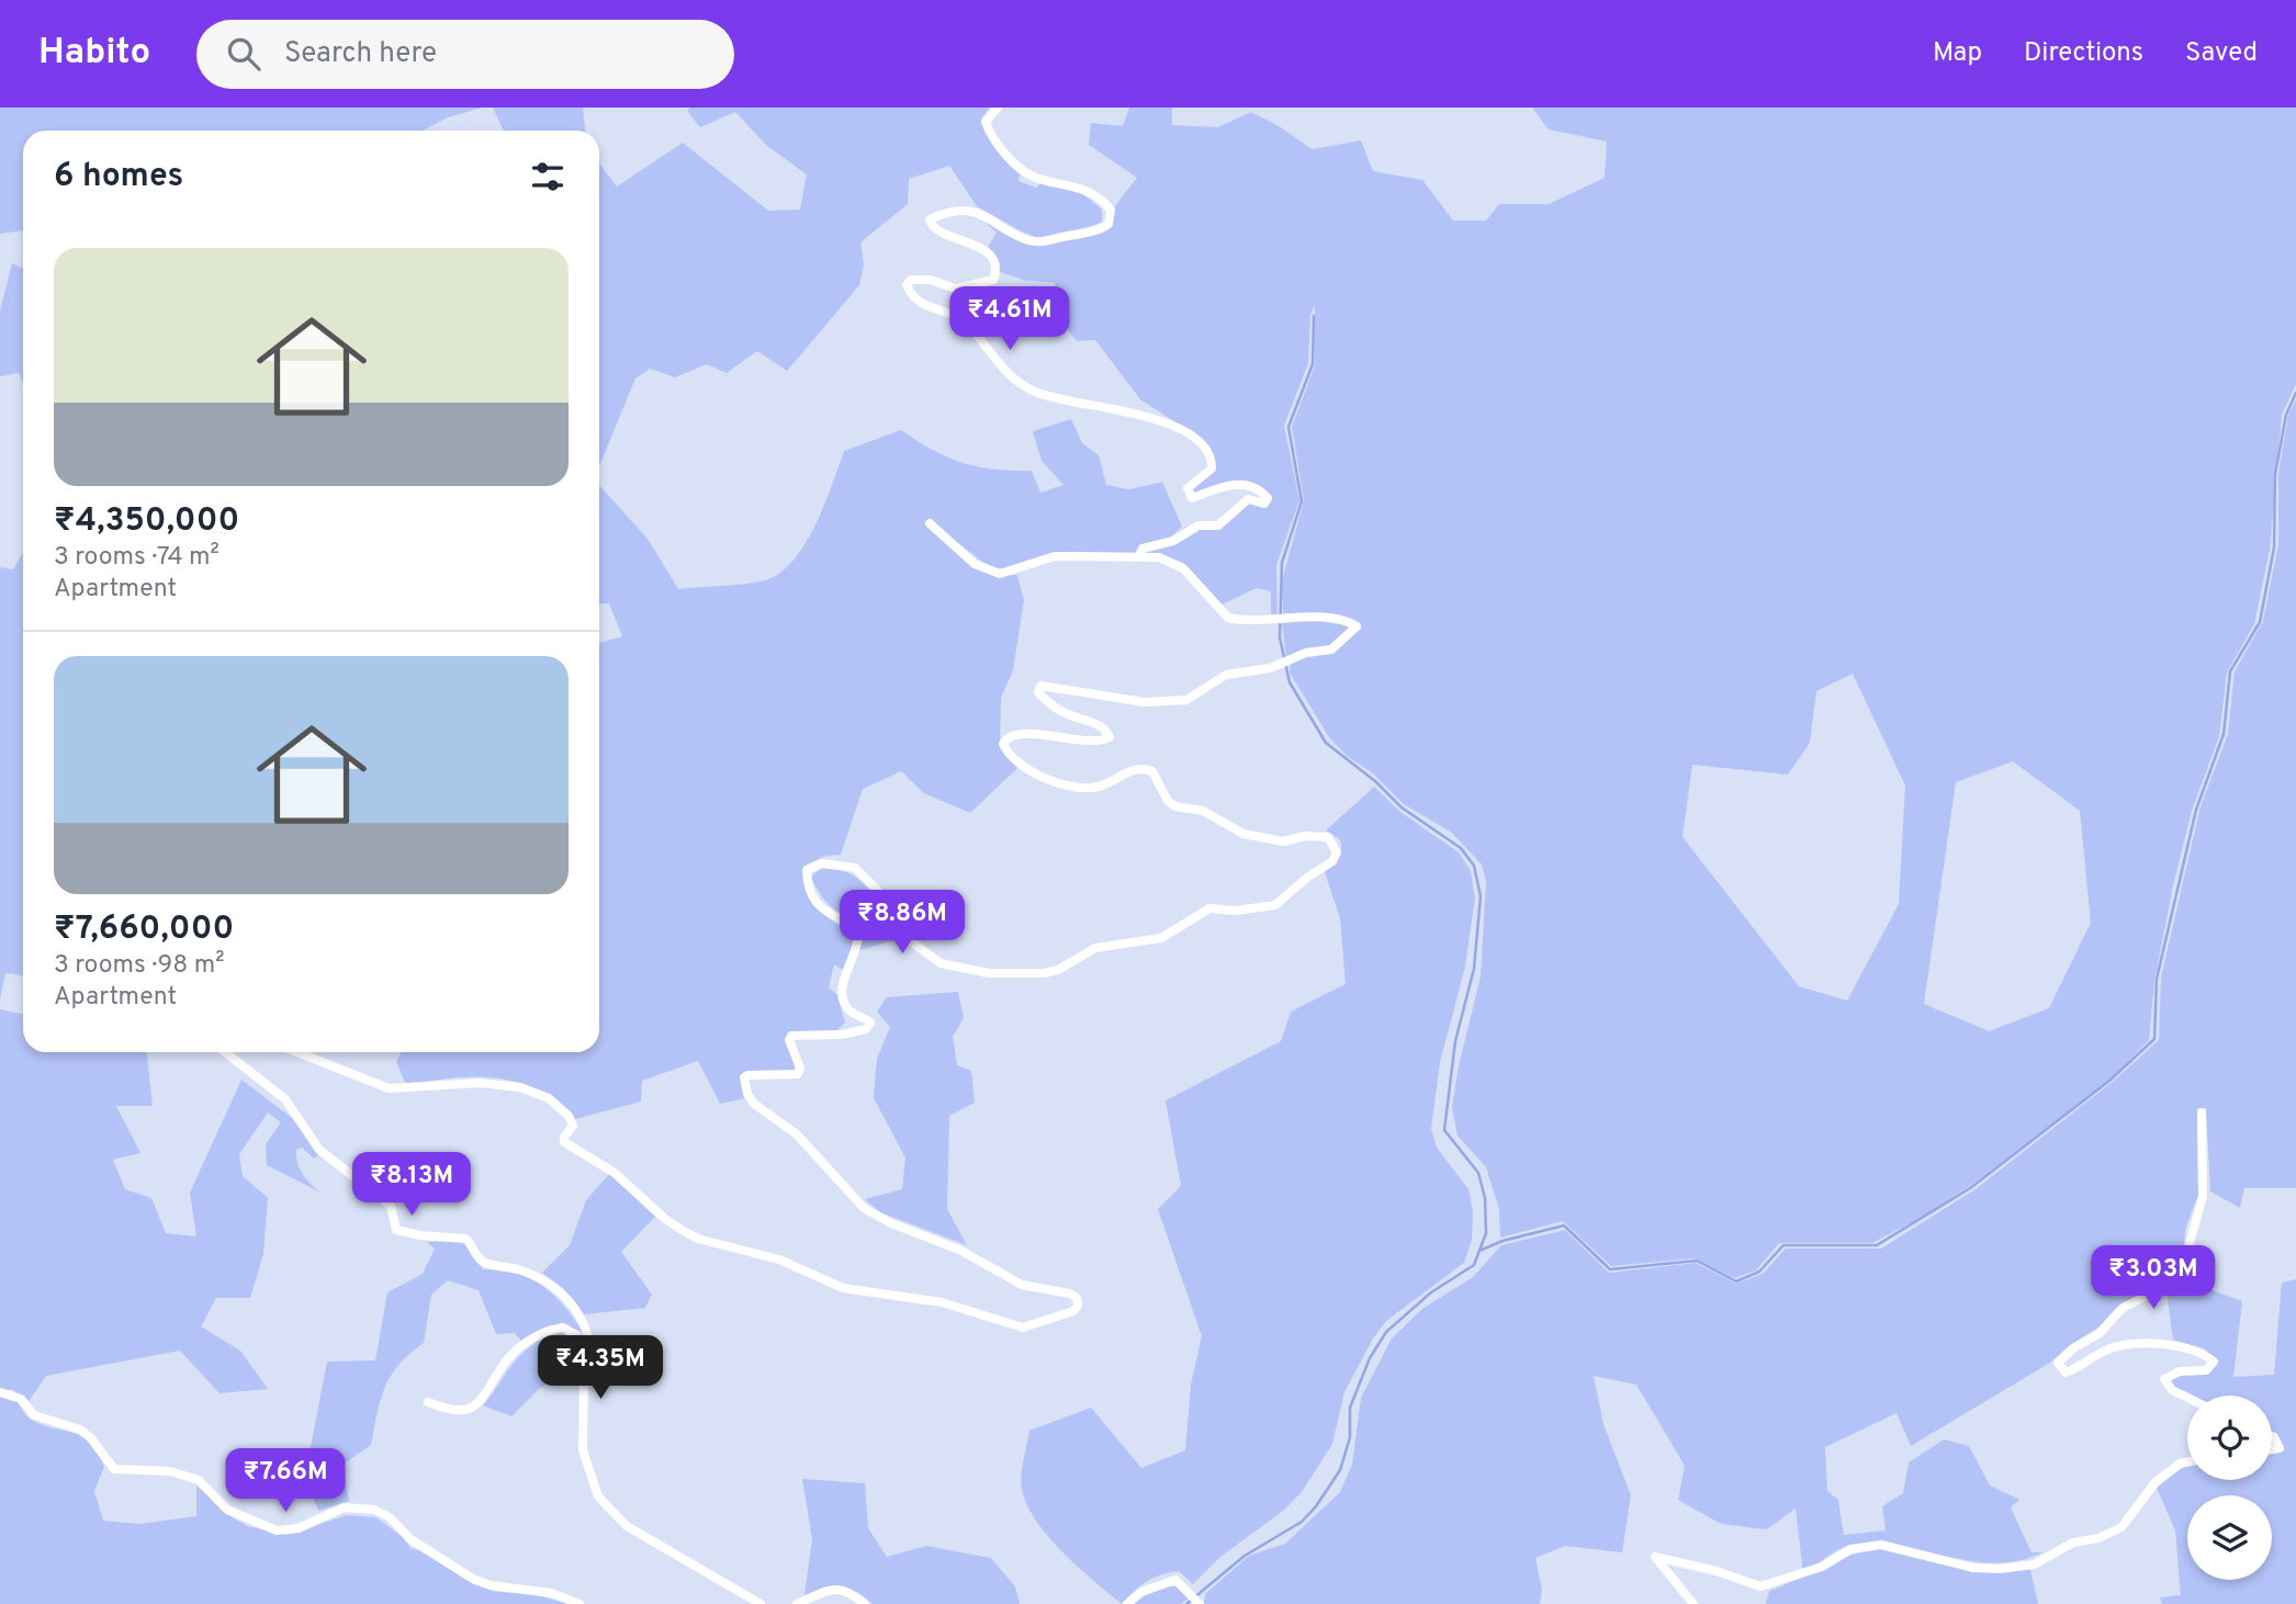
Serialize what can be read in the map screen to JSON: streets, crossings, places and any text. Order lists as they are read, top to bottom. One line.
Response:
{"page":{"header":"Habito","search":"Search here","nav":["Map","Directions","Saved"],"heading":"6 homes","list":[{"name":"₹4,350,000","note":"3 rooms · 74 m² · Apartment"},{"name":"₹7,660,000","note":"3 rooms · 98 m² · Apartment"}],"price":["₹4.61M","₹8.86M","₹8.13M","₹3.03M","₹4.35M","₹7.66M"]}}
